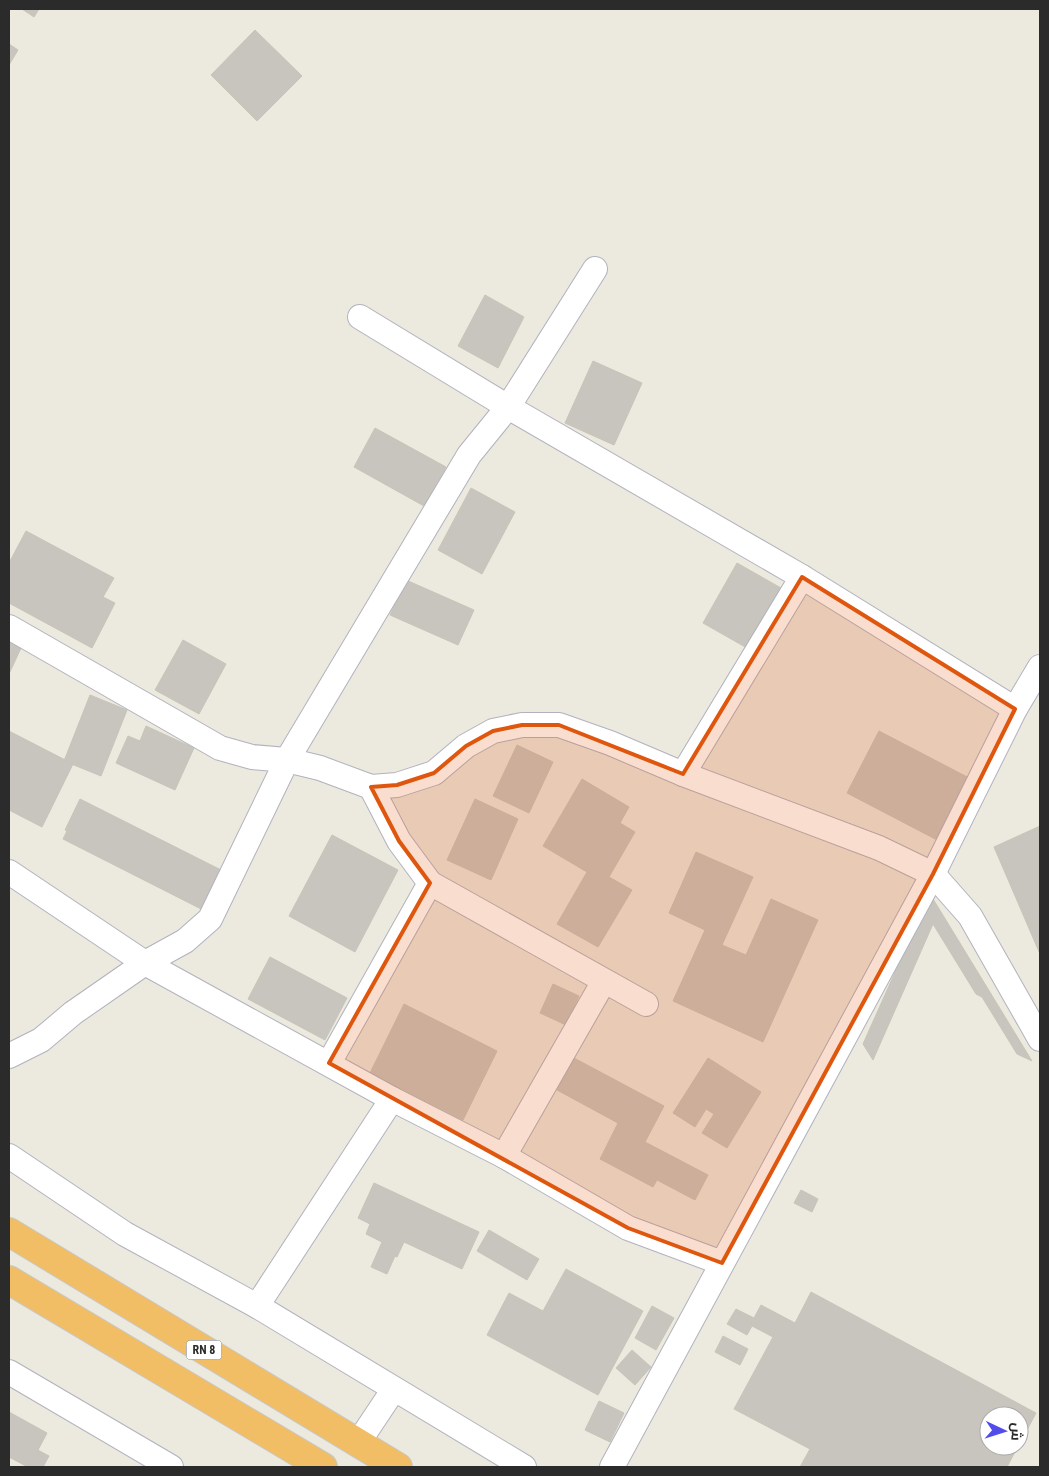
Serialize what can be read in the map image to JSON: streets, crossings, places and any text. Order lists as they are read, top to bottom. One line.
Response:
{"streets":{"highway":["RN 8"]},"north":"right"}
